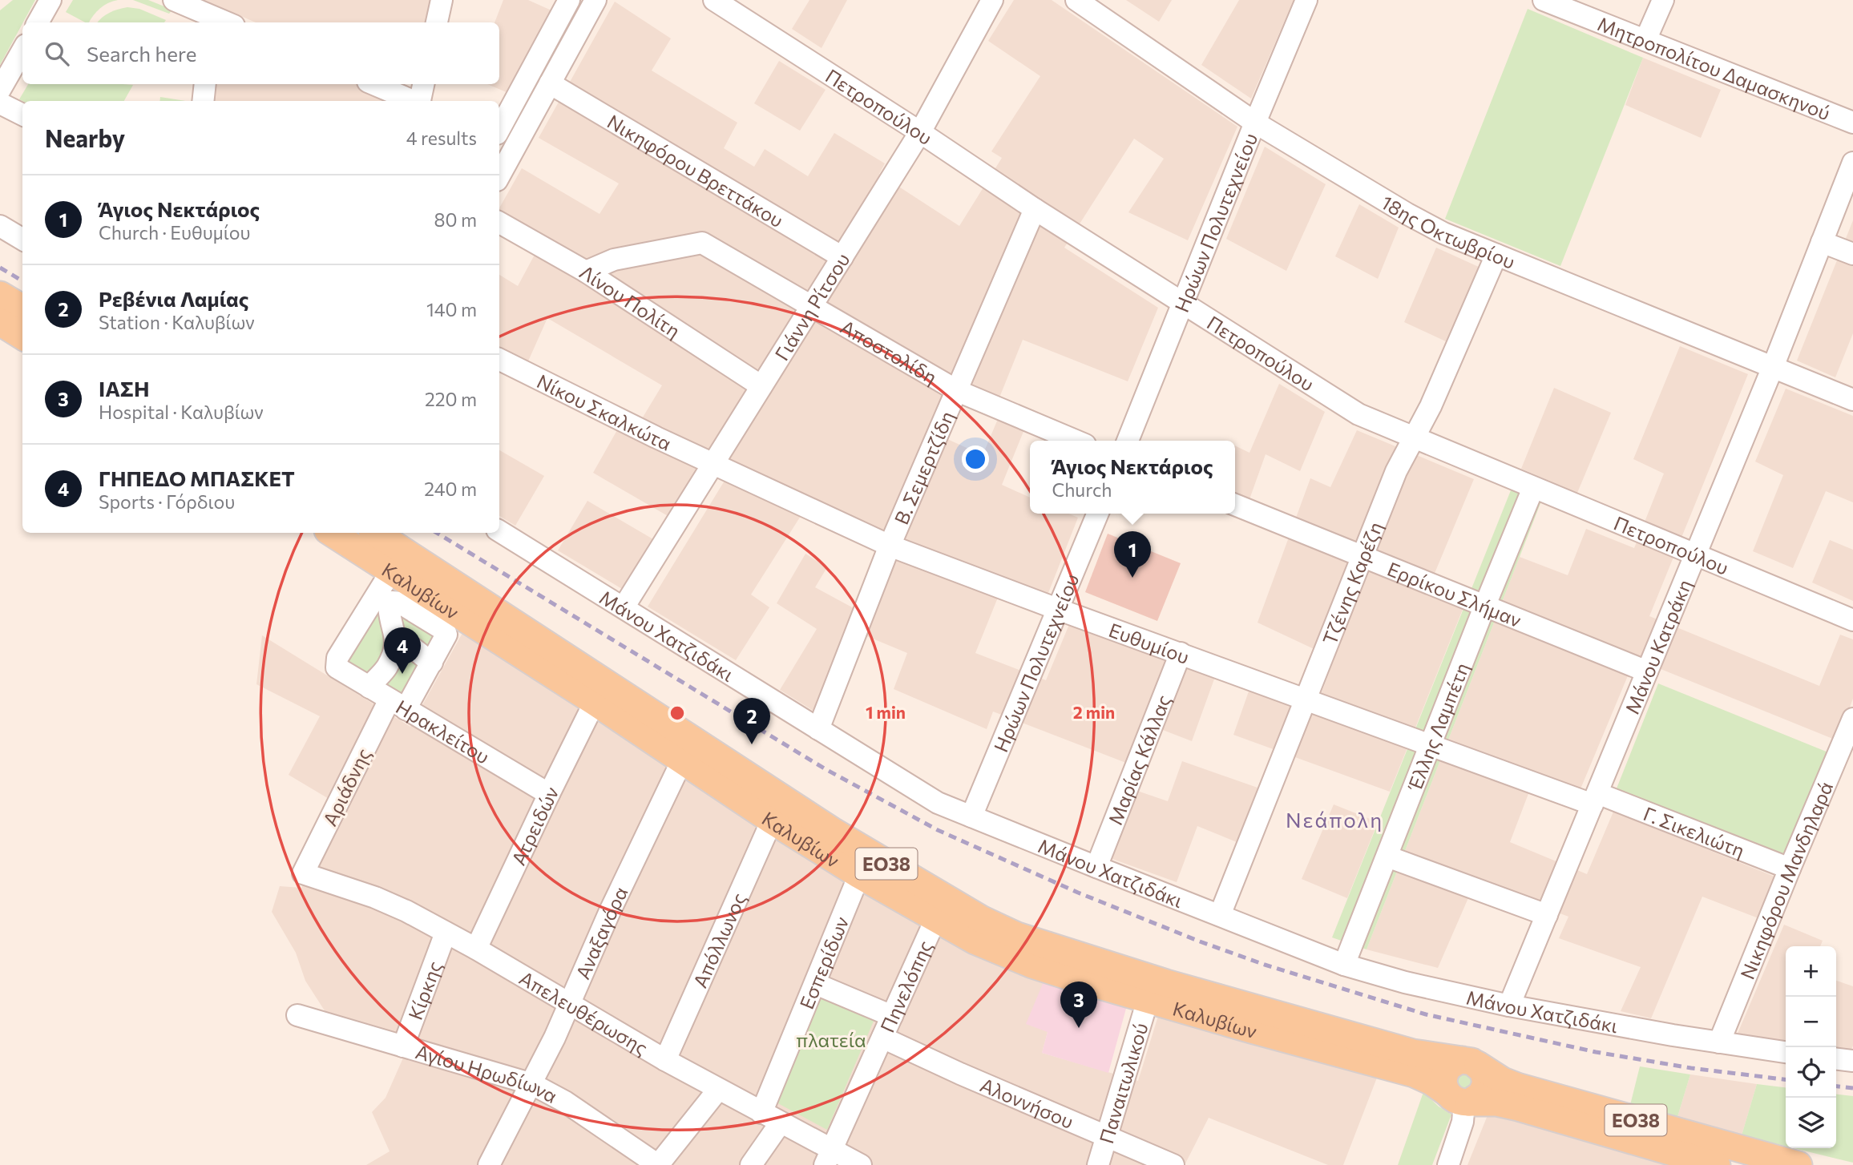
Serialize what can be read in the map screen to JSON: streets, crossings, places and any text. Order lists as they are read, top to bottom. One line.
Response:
{"streets":{"main road":["Καλυβίων","ΕΟ38"],"street":["Μητροπολίτου Δαμασκηνού","Πετροπούλου","Νικηφόρου Βρεττάκου","Ηρώων Πολυτεχνείου","18ης Οκτωβρίου","Λίνου Πολίτη","Γιάννη Ρίτσου","Αποστολίδη","Νίκου Σκαλκώτα","Β. Σεμερτζίδη","Τζένης Καρέζη","Ερρίκου Σλήμαν","Μάνου Χατζιδάκι","Ευθυμίου","Μάνου Κατράκη","Έλλης Λαμπέτη","Ηρακλείτου","Μαρίας Κάλλας","Αριάδνης","Ατρειδών","Γ. Σικελιώτη","Νικηφόρου Μανδηλαρά","Αναξαγόρα","Απόλλωνος","Εσπερίδων","Πηνελόπης","Κίρκης","Απελευθέρωσης","Αγίου Ηρωδίωνα","Παναιτωλικού","Αλοννήσου"]},"crossings":[["Πετροπούλου","Ηρώων Πολυτεχνείου"],["Πετροπούλου","Γιάννη Ρίτσου"],["Πετροπούλου","Β. Σεμερτζίδη"],["Πετροπούλου","Τζένης Καρέζη"],["Πετροπούλου","Μάνου Κατράκη"],["Πετροπούλου","Έλλης Λαμπέτη"],["Νικηφόρου Βρεττάκου","Γιάννη Ρίτσου"],["Ηρώων Πολυτεχνείου","18ης Οκτωβρίου"],["Ηρώων Πολυτεχνείου","Μάνου Χατζιδάκι"],["Ηρώων Πολυτεχνείου","Ευθυμίου"],["18ης Οκτωβρίου","Τζένης Καρέζη"],["18ης Οκτωβρίου","Μάνου Κατράκη"],["Λίνου Πολίτη","Γιάννη Ρίτσου"],["Λίνου Πολίτη","Αποστολίδη"],["Γιάννη Ρίτσου","Αποστολίδη"],["Γιάννη Ρίτσου","Νίκου Σκαλκώτα"],["Γιάννη Ρίτσου","Μάνου Χατζιδάκι"],["Γιάννη Ρίτσου","Ευθυμίου"],["Αποστολίδη","Β. Σεμερτζίδη"],["Νίκου Σκαλκώτα","Ευθυμίου"],["Β. Σεμερτζίδη","Μάνου Χατζιδάκι"],["Β. Σεμερτζίδη","Ευθυμίου"],["Τζένης Καρέζη","Ερρίκου Σλήμαν"],["Τζένης Καρέζη","Μάνου Χατζιδάκι"],["Τζένης Καρέζη","Ευθυμίου"],["Καλυβίων","Ηρακλείτου"],["Καλυβίων","Ατρειδών"],["Καλυβίων","ΕΟ38"],["Καλυβίων","Αναξαγόρα"],["Καλυβίων","Απόλλωνος"],["Καλυβίων","Εσπερίδων"],["Καλυβίων","Πηνελόπης"],["Καλυβίων","Παναιτωλικού"],["Ερρίκου Σλήμαν","Μάνου Κατράκη"],["Ερρίκου Σλήμαν","Έλλης Λαμπέτη"],["Μάνου Χατζιδάκι","Μάνου Κατράκη"],["Μάνου Χατζιδάκι","Έλλης Λαμπέτη"],["Μάνου Χατζιδάκι","Μαρίας Κάλλας"],["Μάνου Χατζιδάκι","Νικηφόρου Μανδηλαρά"],["Ευθυμίου","Μάνου Κατράκη"],["Ευθυμίου","Έλλης Λαμπέτη"],["Ευθυμίου","Μαρίας Κάλλας"],["Ευθυμίου","Γ. Σικελιώτη"],["Μάνου Κατράκη","Γ. Σικελιώτη"],["Ηρακλείτου","Αριάδνης"],["Ηρακλείτου","Ατρειδών"],["Αριάδνης","Απελευθέρωσης"],["Ατρειδών","Απελευθέρωσης"],["Γ. Σικελιώτη","Νικηφόρου Μανδηλαρά"],["Αναξαγόρα","Απελευθέρωσης"],["Αναξαγόρα","Αγίου Ηρωδίωνα"],["Απόλλωνος","Απελευθέρωσης"],["Εσπερίδων","Απελευθέρωσης"],["Πηνελόπης","Απελευθέρωσης"],["Πηνελόπης","Αλοννήσου"],["Κίρκης","Απελευθέρωσης"],["Κίρκης","Αγίου Ηρωδίωνα"],["Παναιτωλικού","Αλοννήσου"]],"districts":["Νεάπολη"],"parks":["πλατεία"],"page":{"search":"Search here","heading":["Nearby","4 results"],"list":[{"mark":"1","name":"Άγιος Νεκτάριος","note":"Church · Ευθυμίου","value":"80 m"},{"mark":"2","name":"Ρεβένια Λαμίας","note":"Station · Καλυβίων","value":"140 m"},{"mark":"3","name":"ΙΑΣΗ","note":"Hospital · Καλυβίων","value":"220 m"},{"mark":"4","name":"ΓΗΠΕΔΟ ΜΠΑΣΚΕΤ","note":"Sports · Γόρδιου","value":"240 m"}],"popup":["Άγιος Νεκτάριος","Church"],"pins":["1","4","2","3"],"map_buttons":["+","−"]},"rings":["1 min","2 min"]}
